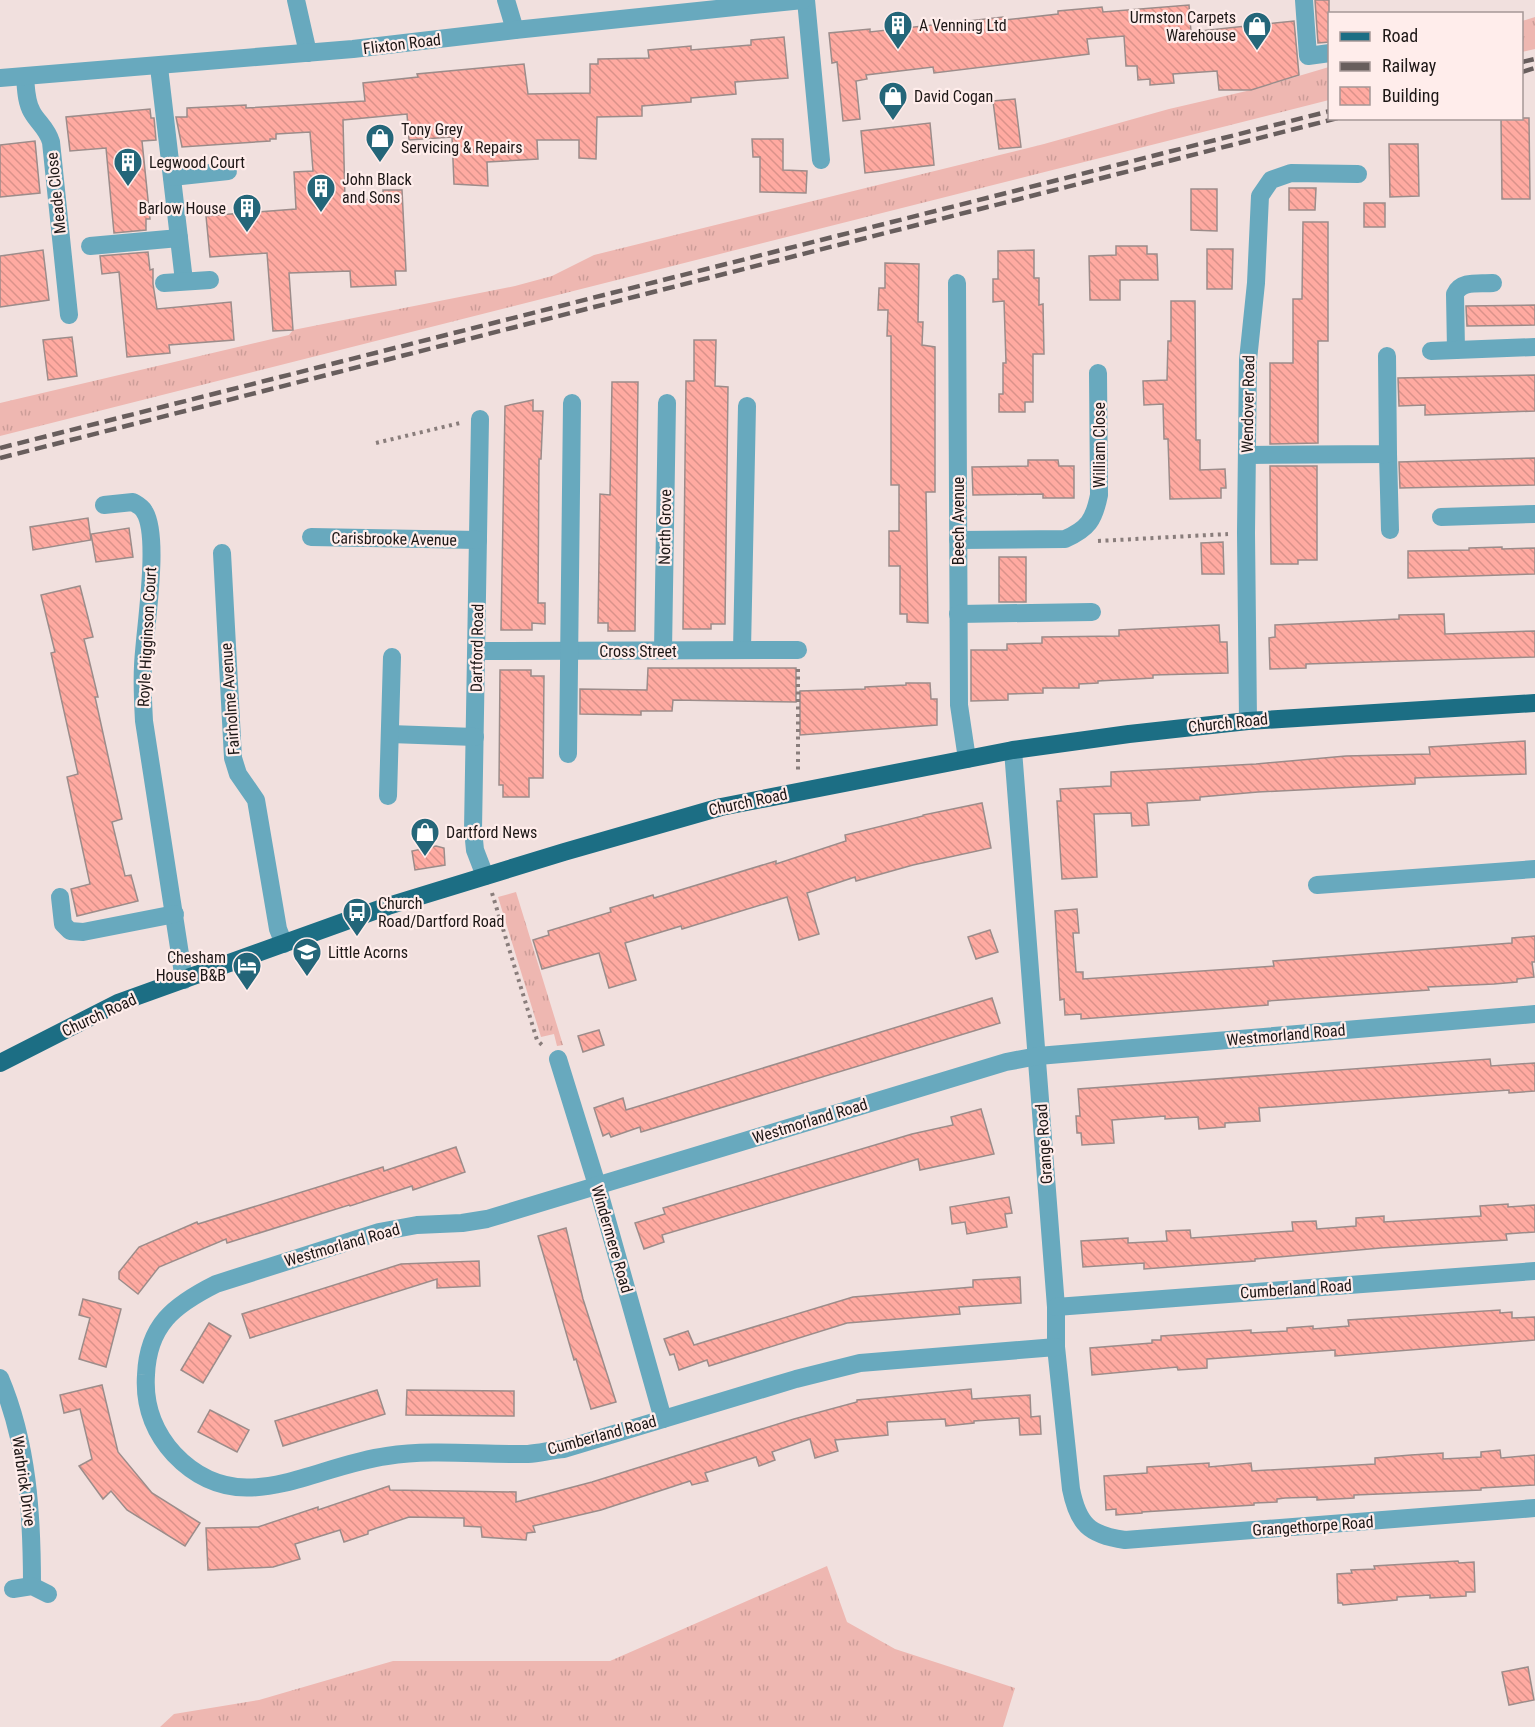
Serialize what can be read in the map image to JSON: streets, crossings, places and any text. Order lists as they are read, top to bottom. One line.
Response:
{"streets":{"main road":["Church Road"],"street":["Flixton Road","Meade Close","Wendover Road","William Close","Beech Avenue","North Grove","Carisbrooke Avenue","Royle Higginson Court","Dartford Road","Cross Street","Fairholme Avenue","Westmorland Road","Grange Road","Windermere Road","Cumberland Road","Warbrick Drive","Grangethorpe Road"]},"crossings":[["Flixton Road","Meade Close"],["Wendover Road","Church Road"],["Beech Avenue","Church Road"],["North Grove","Cross Street"],["Carisbrooke Avenue","Dartford Road"],["Royle Higginson Court","Church Road"],["Dartford Road","Cross Street"],["Dartford Road","Church Road"],["Fairholme Avenue","Church Road"],["Church Road","Grange Road"],["Westmorland Road","Grange Road"],["Westmorland Road","Windermere Road"],["Westmorland Road","Cumberland Road"],["Grange Road","Cumberland Road"],["Grange Road","Grangethorpe Road"],["Windermere Road","Cumberland Road"]],"places":{"building":["A Venning Ltd","Legwood Court","John Black and Sons","Barlow House"],"shop":["Urmston Carpets Warehouse","David Cogan","Tony Grey Servicing & Repairs","Dartford News"],"bus stop":["Church Road/Dartford Road"],"school or university":["Little Acorns"],"hotel":["Chesham House B&B"]},"legend":["Road","Railway","Building"]}
